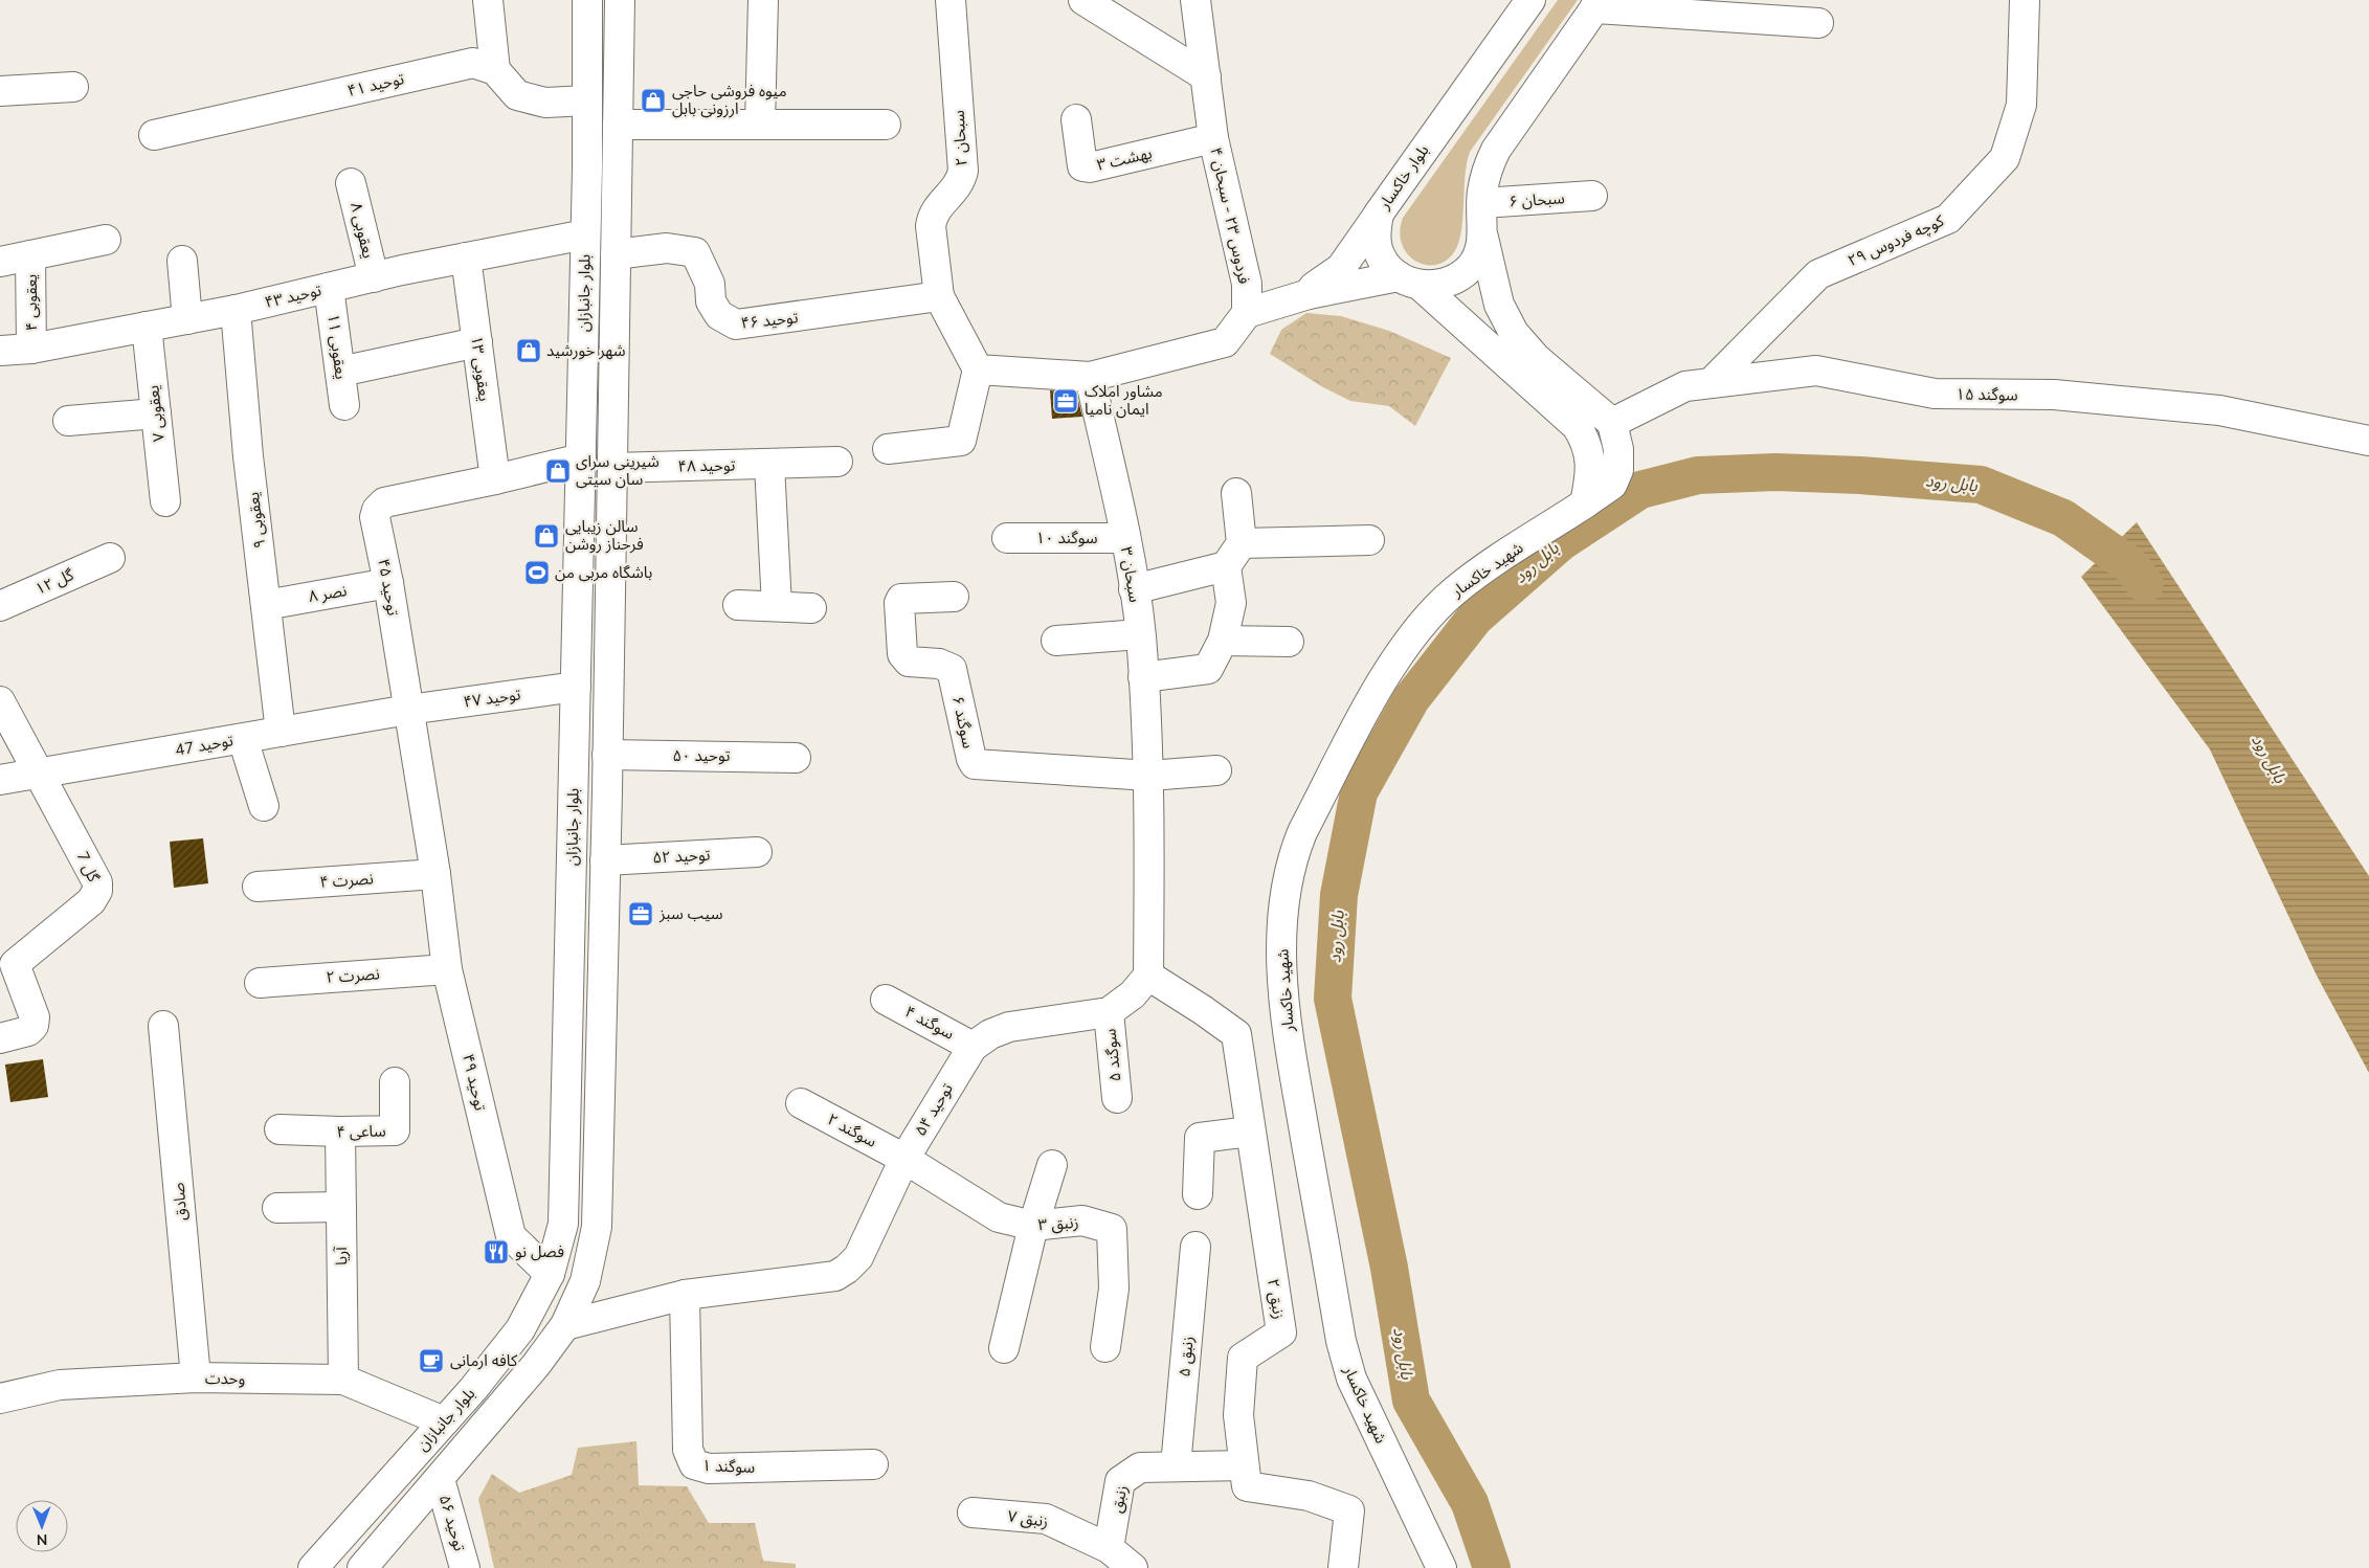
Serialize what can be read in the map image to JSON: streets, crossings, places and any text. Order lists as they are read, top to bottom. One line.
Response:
{"streets":{"main road":["توحید ۴۱","سبحان ۲","بهشت ۳","بلوار خاکسار","سبحان ۶","فردوس ۲۳ - سبحان ۴","یعقوبی ۸","کوچه فردوس ۲۹","بلوار جانبازان","توحید ۴۳","یعقوبی ۴","توحید ۴۶","یعقوبی ۱۱","یعقوبی ۱۳","سوگند ۱۵","یعقوبی ۷","توحید ۴۸","یعقوبی ۹","سوگند ۱۰","شهید خاکسار","سبحان ۳","گل ۱۲","توحید ۴۵","نصر ۸","توحید ۴۷","سوگند ۶","توحید 47","توحید ۵۰","توحید ۵۲","گل 7","نصرت ۴","نصرت ۲","سوگند ۴","سوگند ۵","توحید ۴۹","توحید ۵۴","سوگند ۲","ساعی ۴","صادق","زنبق ۳","آریا","زنبق ۲","زنبق ۵","وحدت","سوگند ۱","زنبق","زنبق ۷","توحید ۵۶"]},"crossings":[["سبحان ۲","توحید ۴۶"],["بهشت ۳","فردوس ۲۳ - سبحان ۴"],["بلوار خاکسار","شهید خاکسار"],["یعقوبی ۸","توحید ۴۳"],["کوچه فردوس ۲۹","سوگند ۱۵"],["بلوار جانبازان","توحید ۴۳"],["بلوار جانبازان","توحید ۴۶"],["بلوار جانبازان","توحید ۴۸"],["بلوار جانبازان","توحید ۴۵"],["بلوار جانبازان","توحید ۴۷"],["بلوار جانبازان","توحید ۵۰"],["بلوار جانبازان","توحید ۵۲"],["بلوار جانبازان","توحید ۴۹"],["بلوار جانبازان","توحید ۵۴"],["بلوار جانبازان","وحدت"],["بلوار جانبازان","توحید ۵۶"],["توحید ۴۳","یعقوبی ۴"],["توحید ۴۳","یعقوبی ۱۱"],["توحید ۴۳","یعقوبی ۱۳"],["توحید ۴۳","یعقوبی ۷"],["توحید ۴۳","یعقوبی ۹"],["یعقوبی ۱۳","توحید ۴۵"],["سوگند ۱۵","شهید خاکسار"],["یعقوبی ۹","نصر ۸"],["یعقوبی ۹","توحید 47"],["سوگند ۱۰","سبحان ۳"],["سبحان ۳","سوگند ۶"],["توحید ۴۵","نصر ۸"],["توحید ۴۵","توحید ۴۷"],["توحید ۴۵","توحید 47"],["توحید ۴۵","نصرت ۴"],["توحید ۴۵","توحید ۴۹"],["توحید ۴۷","توحید 47"],["توحید 47","گل 7"],["نصرت ۴","توحید ۴۹"],["نصرت ۲","توحید ۴۹"],["سوگند ۴","توحید ۵۴"],["سوگند ۵","توحید ۵۴"],["توحید ۵۴","سوگند ۲"],["توحید ۵۴","زنبق ۳"],["توحید ۵۴","سوگند ۱"],["سوگند ۲","زنبق ۳"],["ساعی ۴","آریا"],["صادق","وحدت"],["آریا","وحدت"],["زنبق ۲","زنبق"],["زنبق ۵","زنبق"],["زنبق","زنبق ۷"]],"water":["بابل رود"],"places":{"shop":["میوه فروشی حاجی ارزونی بابل","شهر خورشید","شیرینی سرای سان سیتی","سالن زیبایی فرحناز روشن"],"office":["مشاور املاک ایمان نامیا","سیب سبز"],"sports":["باشگاه مربی من"],"restaurant":["فصل نو"],"cafe":["کافه ارمانی"]},"north":"bottom"}
